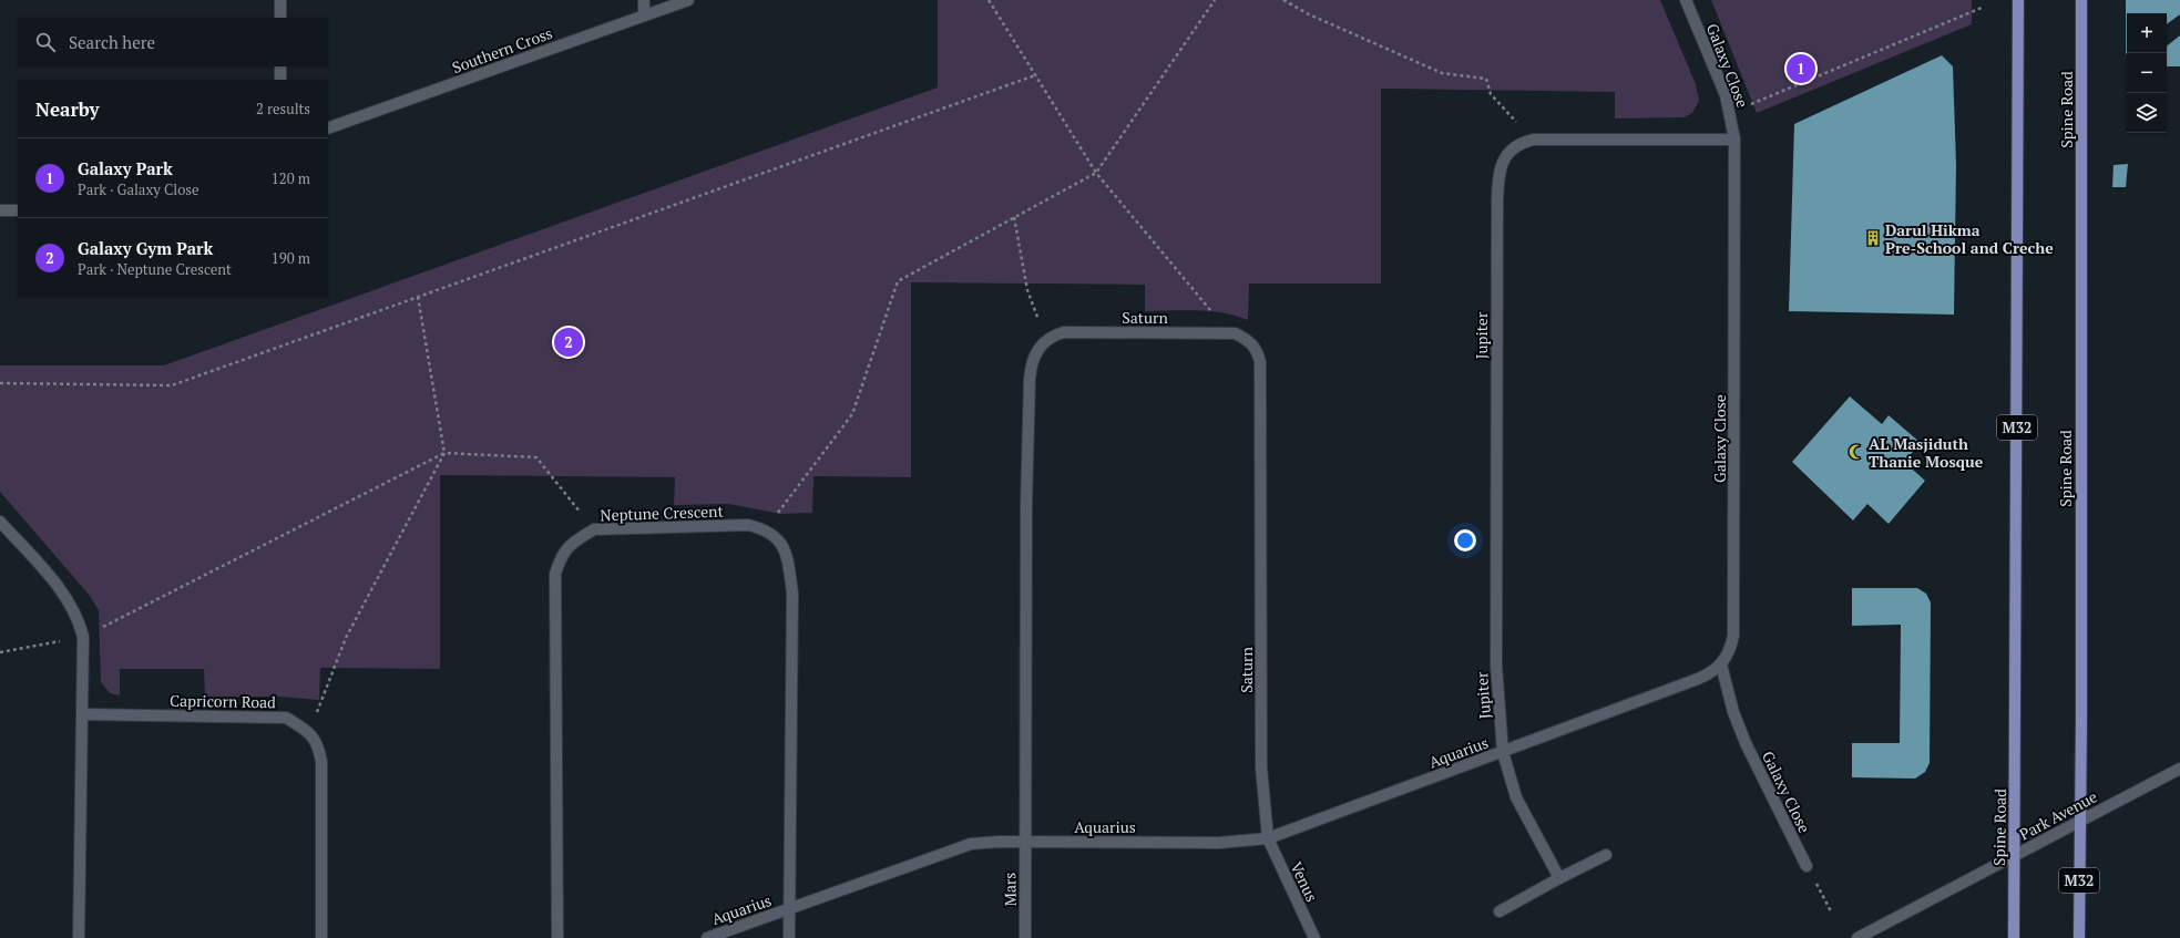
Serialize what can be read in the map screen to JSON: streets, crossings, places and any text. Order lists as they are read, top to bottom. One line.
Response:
{"streets":{"main road":["Spine Road","M32"],"street":["Southern Cross","Galaxy Close","Saturn","Jupiter","Neptune Crescent","Capricorn Road","Aquarius","Park Avenue","Venus","Mars"]},"crossings":[["Galaxy Close","Jupiter"],["Galaxy Close","Aquarius"],["Spine Road","Park Avenue"],["Saturn","Aquarius"],["Saturn","Venus"],["Jupiter","Aquarius"],["Aquarius","Venus"],["Aquarius","Mars"]],"places":{"building":["Darul Hikma Pre-School and Creche"],"mosque":["AL Masjiduth Thanie Mosque"]},"page":{"map_buttons":["+","−"],"search":"Search here","pins":["1","2"],"heading":["Nearby","2 results"],"list":[{"mark":"1","name":"Galaxy Park","note":"Park · Galaxy Close","value":"120 m"},{"mark":"2","name":"Galaxy Gym Park","note":"Park · Neptune Crescent","value":"190 m"}]}}
